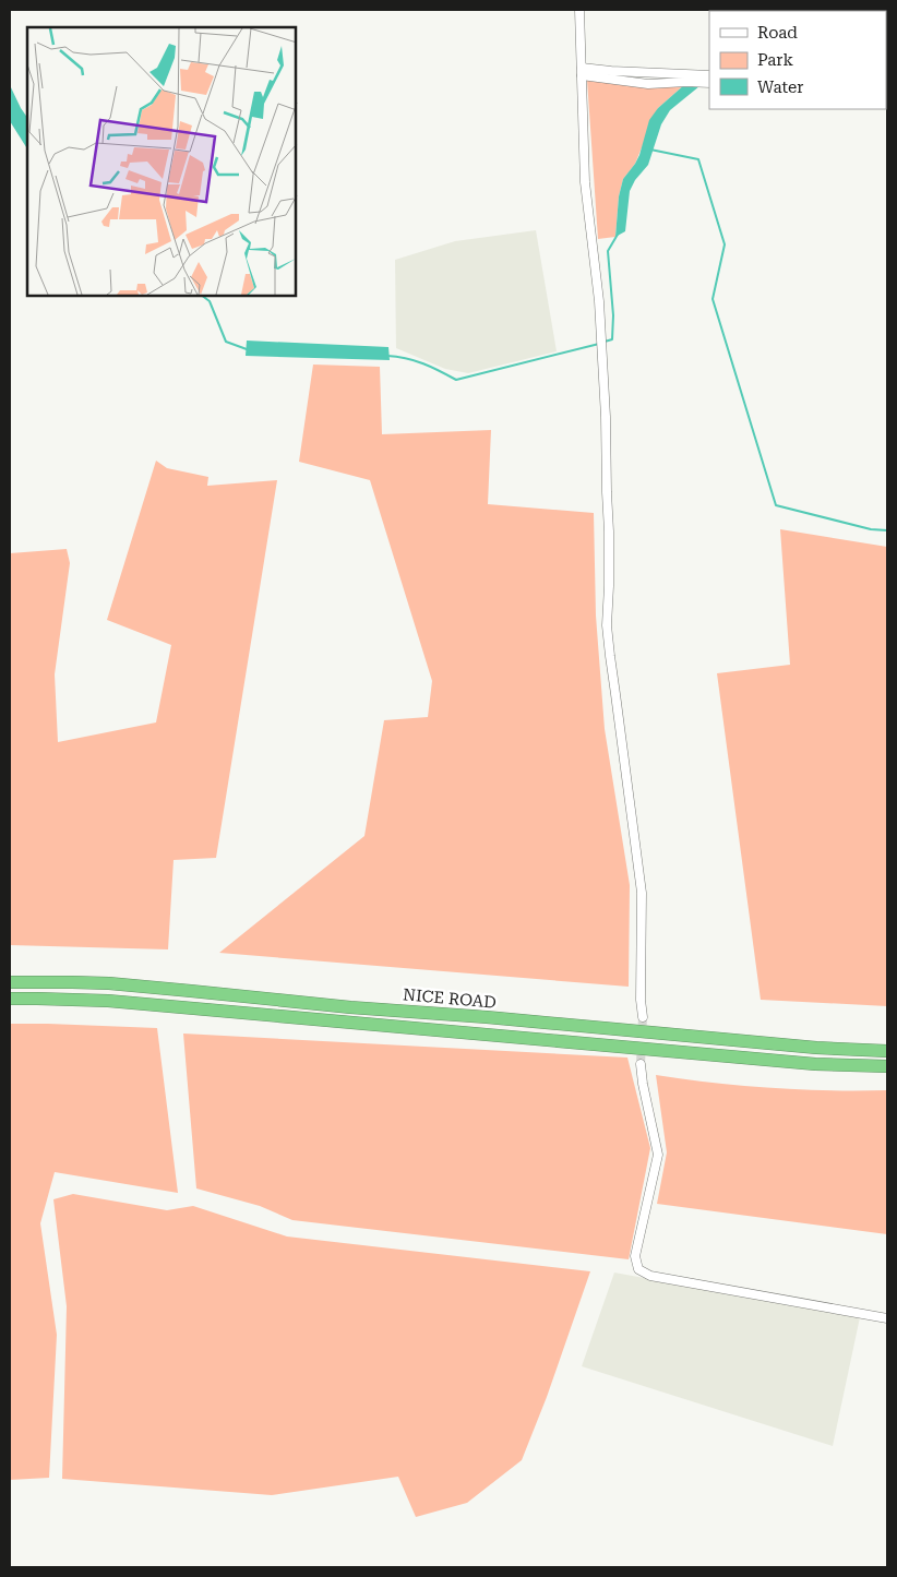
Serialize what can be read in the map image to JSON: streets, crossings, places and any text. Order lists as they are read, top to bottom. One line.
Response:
{"streets":{"highway":["NICE ROAD"]},"legend":["Road","Park","Water"]}
